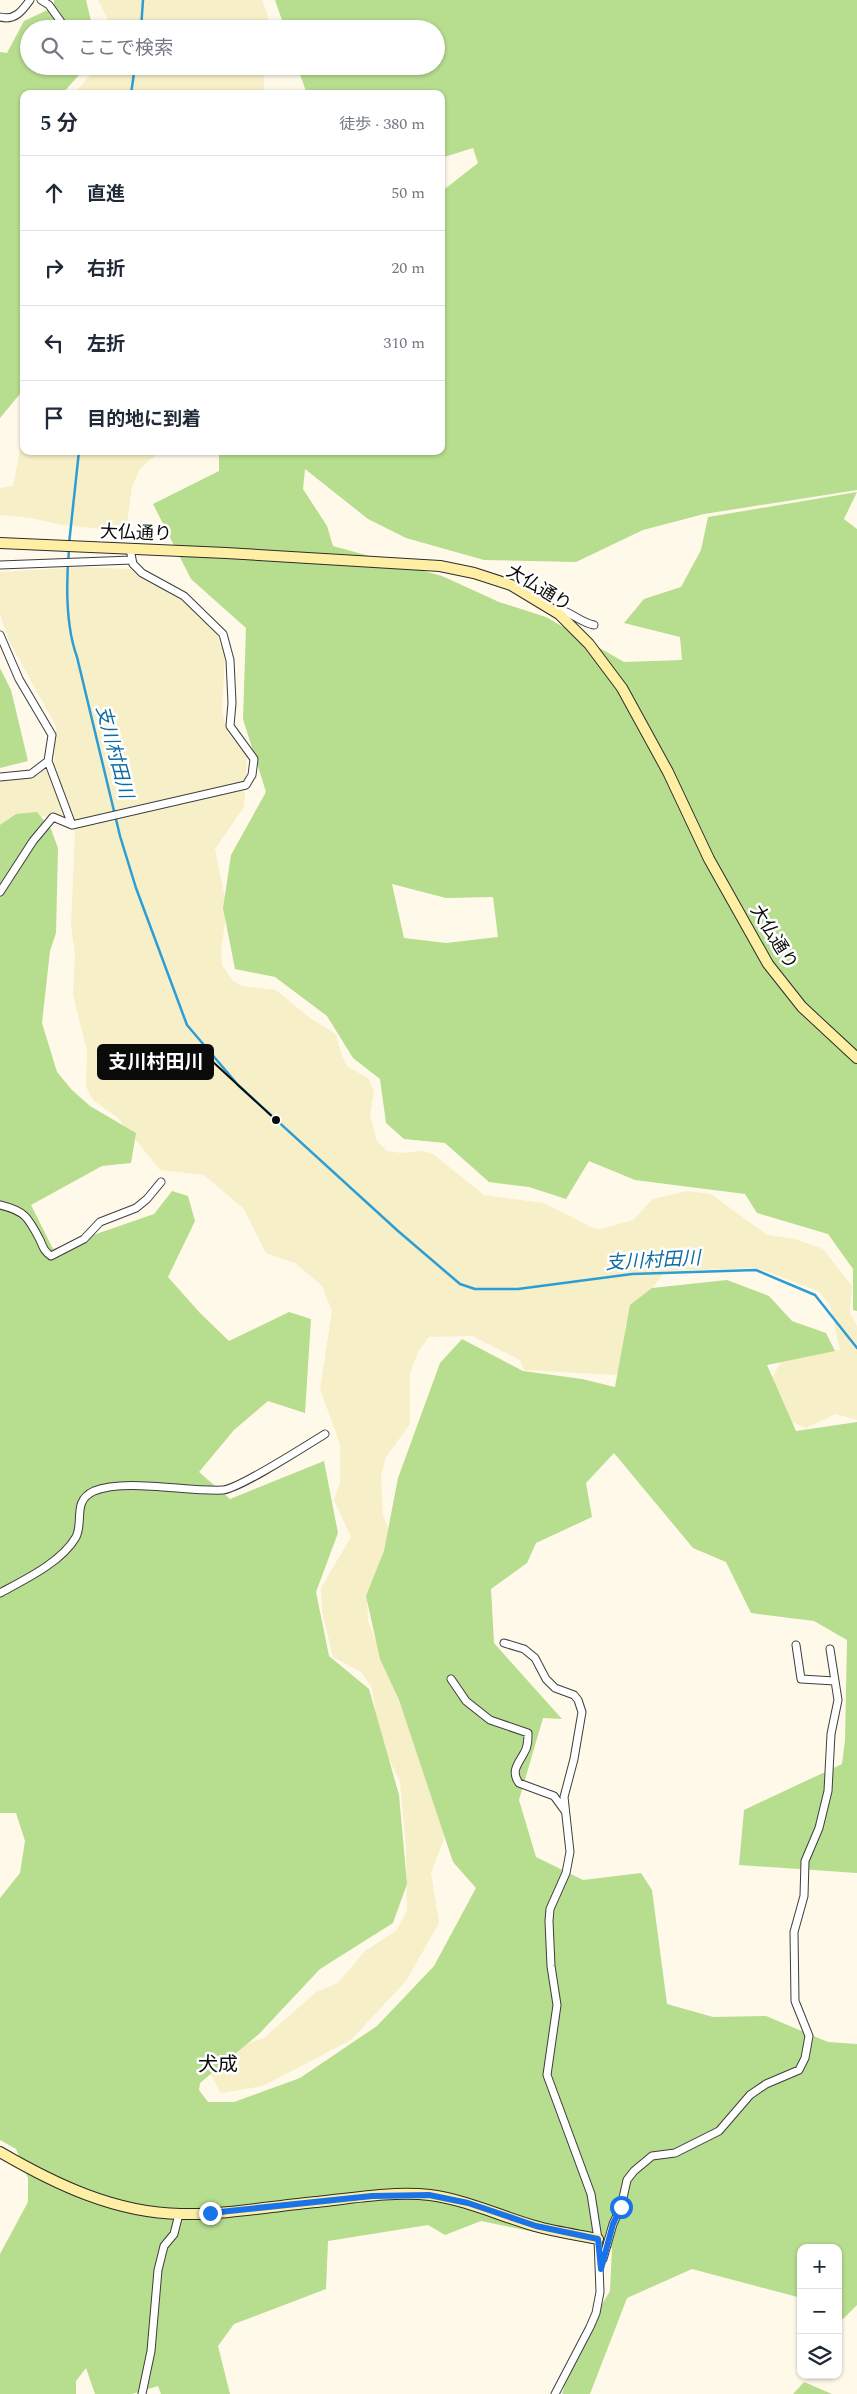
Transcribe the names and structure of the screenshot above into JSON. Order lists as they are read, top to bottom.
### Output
{
  "streets": {
    "street": ["大仏通り"]
  },
  "districts": ["犬成"],
  "water": ["支川村田川"],
  "places": ["支川村田川"],
  "page": {
    "search": "ここで検索",
    "heading": ["5 分", "徒歩 · 380 m"],
    "list": [
      ["直進", "50 m"],
      ["右折", "20 m"],
      ["左折", "310 m"],
      "目的地に到着"
    ],
    "map_buttons": ["+", "−"]
  }
}
